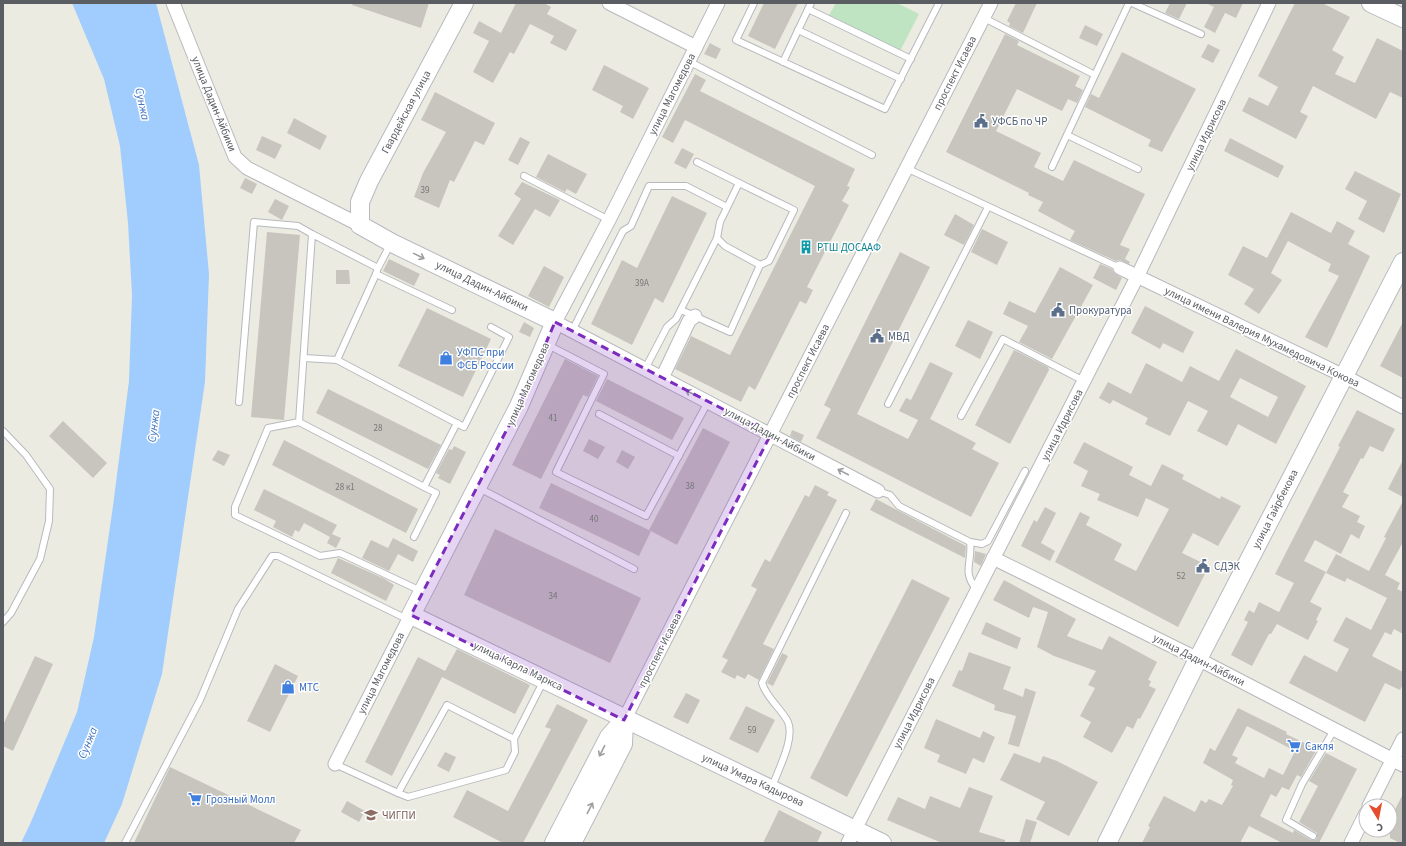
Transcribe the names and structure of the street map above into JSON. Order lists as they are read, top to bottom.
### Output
{
  "streets": {
    "main road": [
      "улица Магомедова",
      "улица Дадин-Айбики",
      "Гвардейская улица",
      "улица Гайрбекова",
      "улица Карла Маркса",
      "улица Умара Кадырова"
    ],
    "street": ["проспект Исаева", "улица Идрисова", "улица имени Валерия Мухамедовича Кокова"]
  },
  "crossings": [
    ["проспект Исаева", "улица Дадин-Айбики"],
    ["проспект Исаева", "улица Карла Маркса"],
    ["проспект Исаева", "улица Умара Кадырова"],
    ["улица Магомедова", "улица Дадин-Айбики"],
    ["улица Магомедова", "улица Карла Маркса"],
    ["улица Дадин-Айбики", "Гвардейская улица"],
    ["улица Дадин-Айбики", "улица Идрисова"],
    ["улица Дадин-Айбики", "улица Гайрбекова"],
    ["улица Идрисова", "улица имени Валерия Мухамедовича Кокова"],
    ["улица Идрисова", "улица Умара Кадырова"],
    ["улица имени Валерия Мухамедовича Кокова", "улица Гайрбекова"],
    ["улица Карла Маркса", "улица Умара Кадырова"]
  ],
  "water": ["Сунжа"],
  "places": {
    "public building": [
      "УФСБ по ЧР",
      "Прокуратура",
      "МВД",
      "СДЭК"
    ],
    "building": ["РТШ ДОСААФ"],
    "shop": ["УФПС при ФСБ России", "МТС"],
    "supermarket": ["Сакля", "Грозный Молл"],
    "school or university": ["ЧИГПИ"]
  },
  "house_numbers": [
    "39",
    "39А",
    "41",
    "28",
    "38",
    "28 к1",
    "40",
    "52",
    "34",
    "59"
  ],
  "north": "bottom"
}
